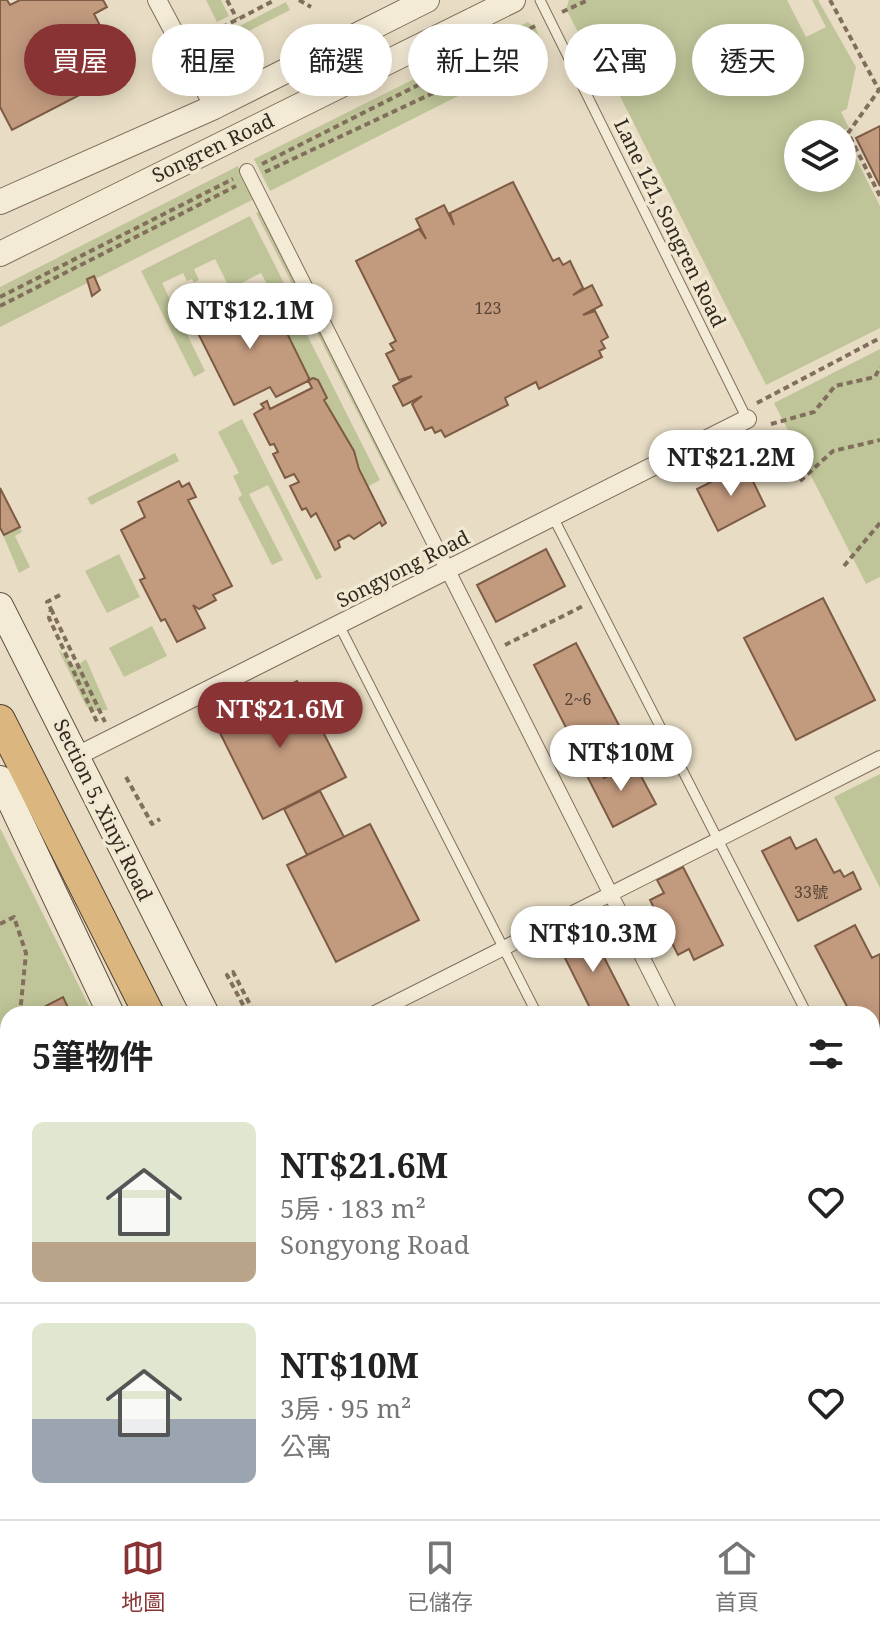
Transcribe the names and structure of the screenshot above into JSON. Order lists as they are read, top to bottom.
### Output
{
  "streets": {
    "main road": ["Section 5, Xinyi Road"],
    "street": ["Songren Road", "Songyong Road"],
    "lane": ["Lane 121, Songren Road"]
  },
  "crossings": [
    ["Lane 121, Songren Road", "Songyong Road"],
    ["Songyong Road", "Section 5, Xinyi Road"]
  ],
  "house_numbers": ["123", "2~6", "33號"],
  "page": {
    "chip": [
      "買屋",
      "租屋",
      "篩選",
      "新上架",
      "公寓",
      "透天"
    ],
    "price": [
      "NT$12.1M",
      "NT$21.2M",
      "NT$21.6M",
      "NT$10M",
      "NT$10.3M"
    ],
    "heading": "5筆物件",
    "list": [
      {
        "name": "NT$21.6M",
        "note": "5房 · 183 m² · Songyong Road"
      },
      {
        "name": "NT$10M",
        "note": "3房 · 95 m² · 公寓"
      }
    ],
    "tabs": ["地圖", "已儲存", "首頁"]
  }
}
